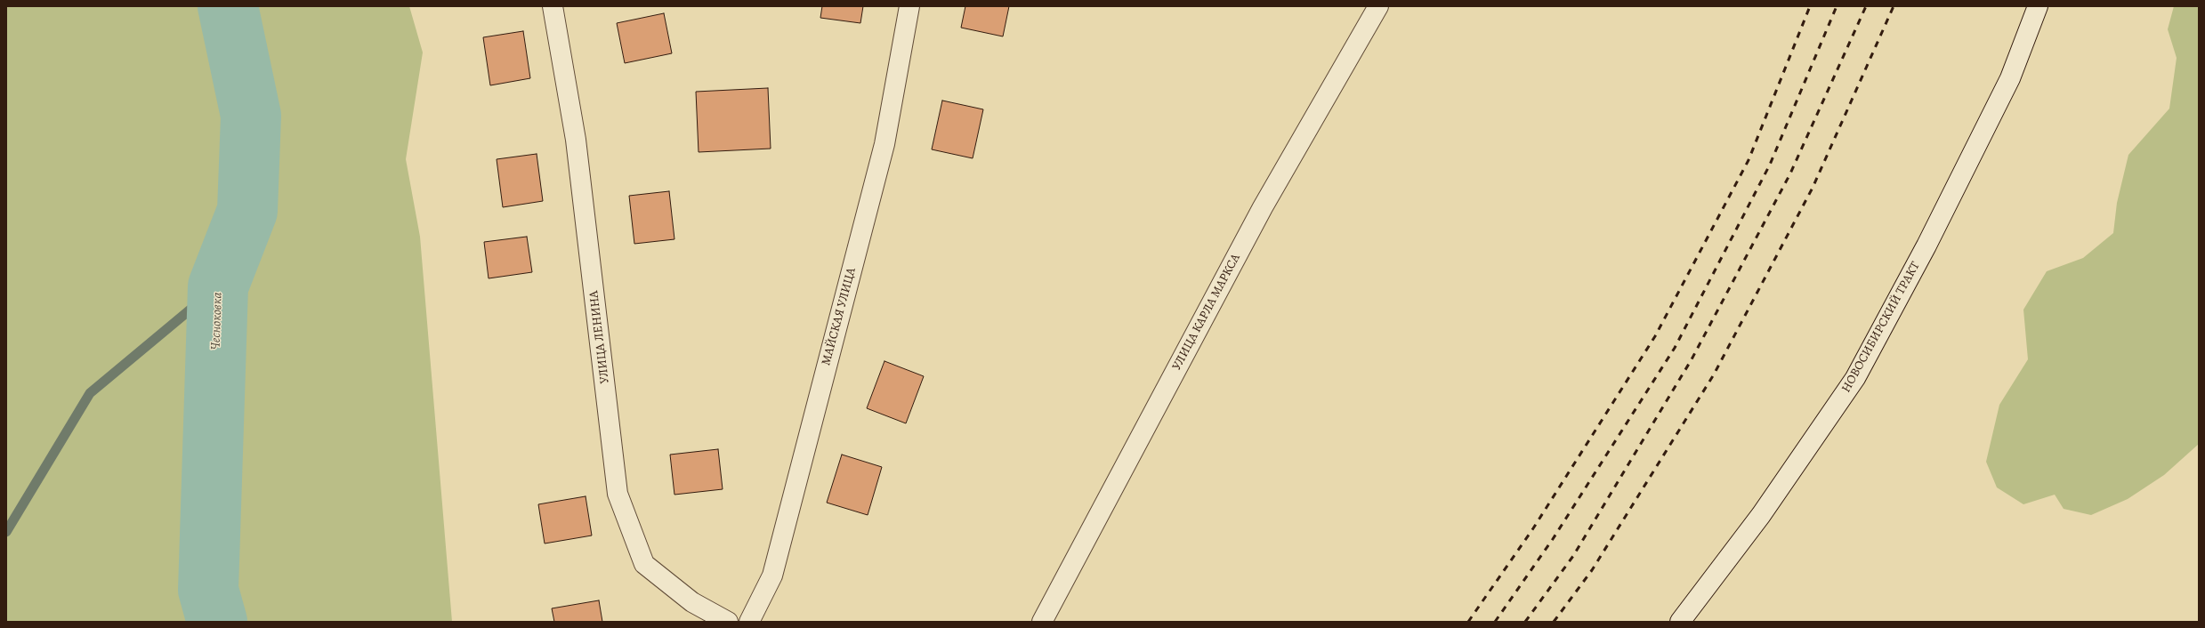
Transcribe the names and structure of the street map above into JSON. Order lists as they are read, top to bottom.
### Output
{
  "streets": {
    "street": [
      "УЛИЦА КАРЛА МАРКСА",
      "МАЙСКАЯ УЛИЦА",
      "НОВОСИБИРСКИЙ ТРАКТ",
      "УЛИЦА ЛЕНИНА"
    ]
  },
  "water": ["Чесноковка"]
}
